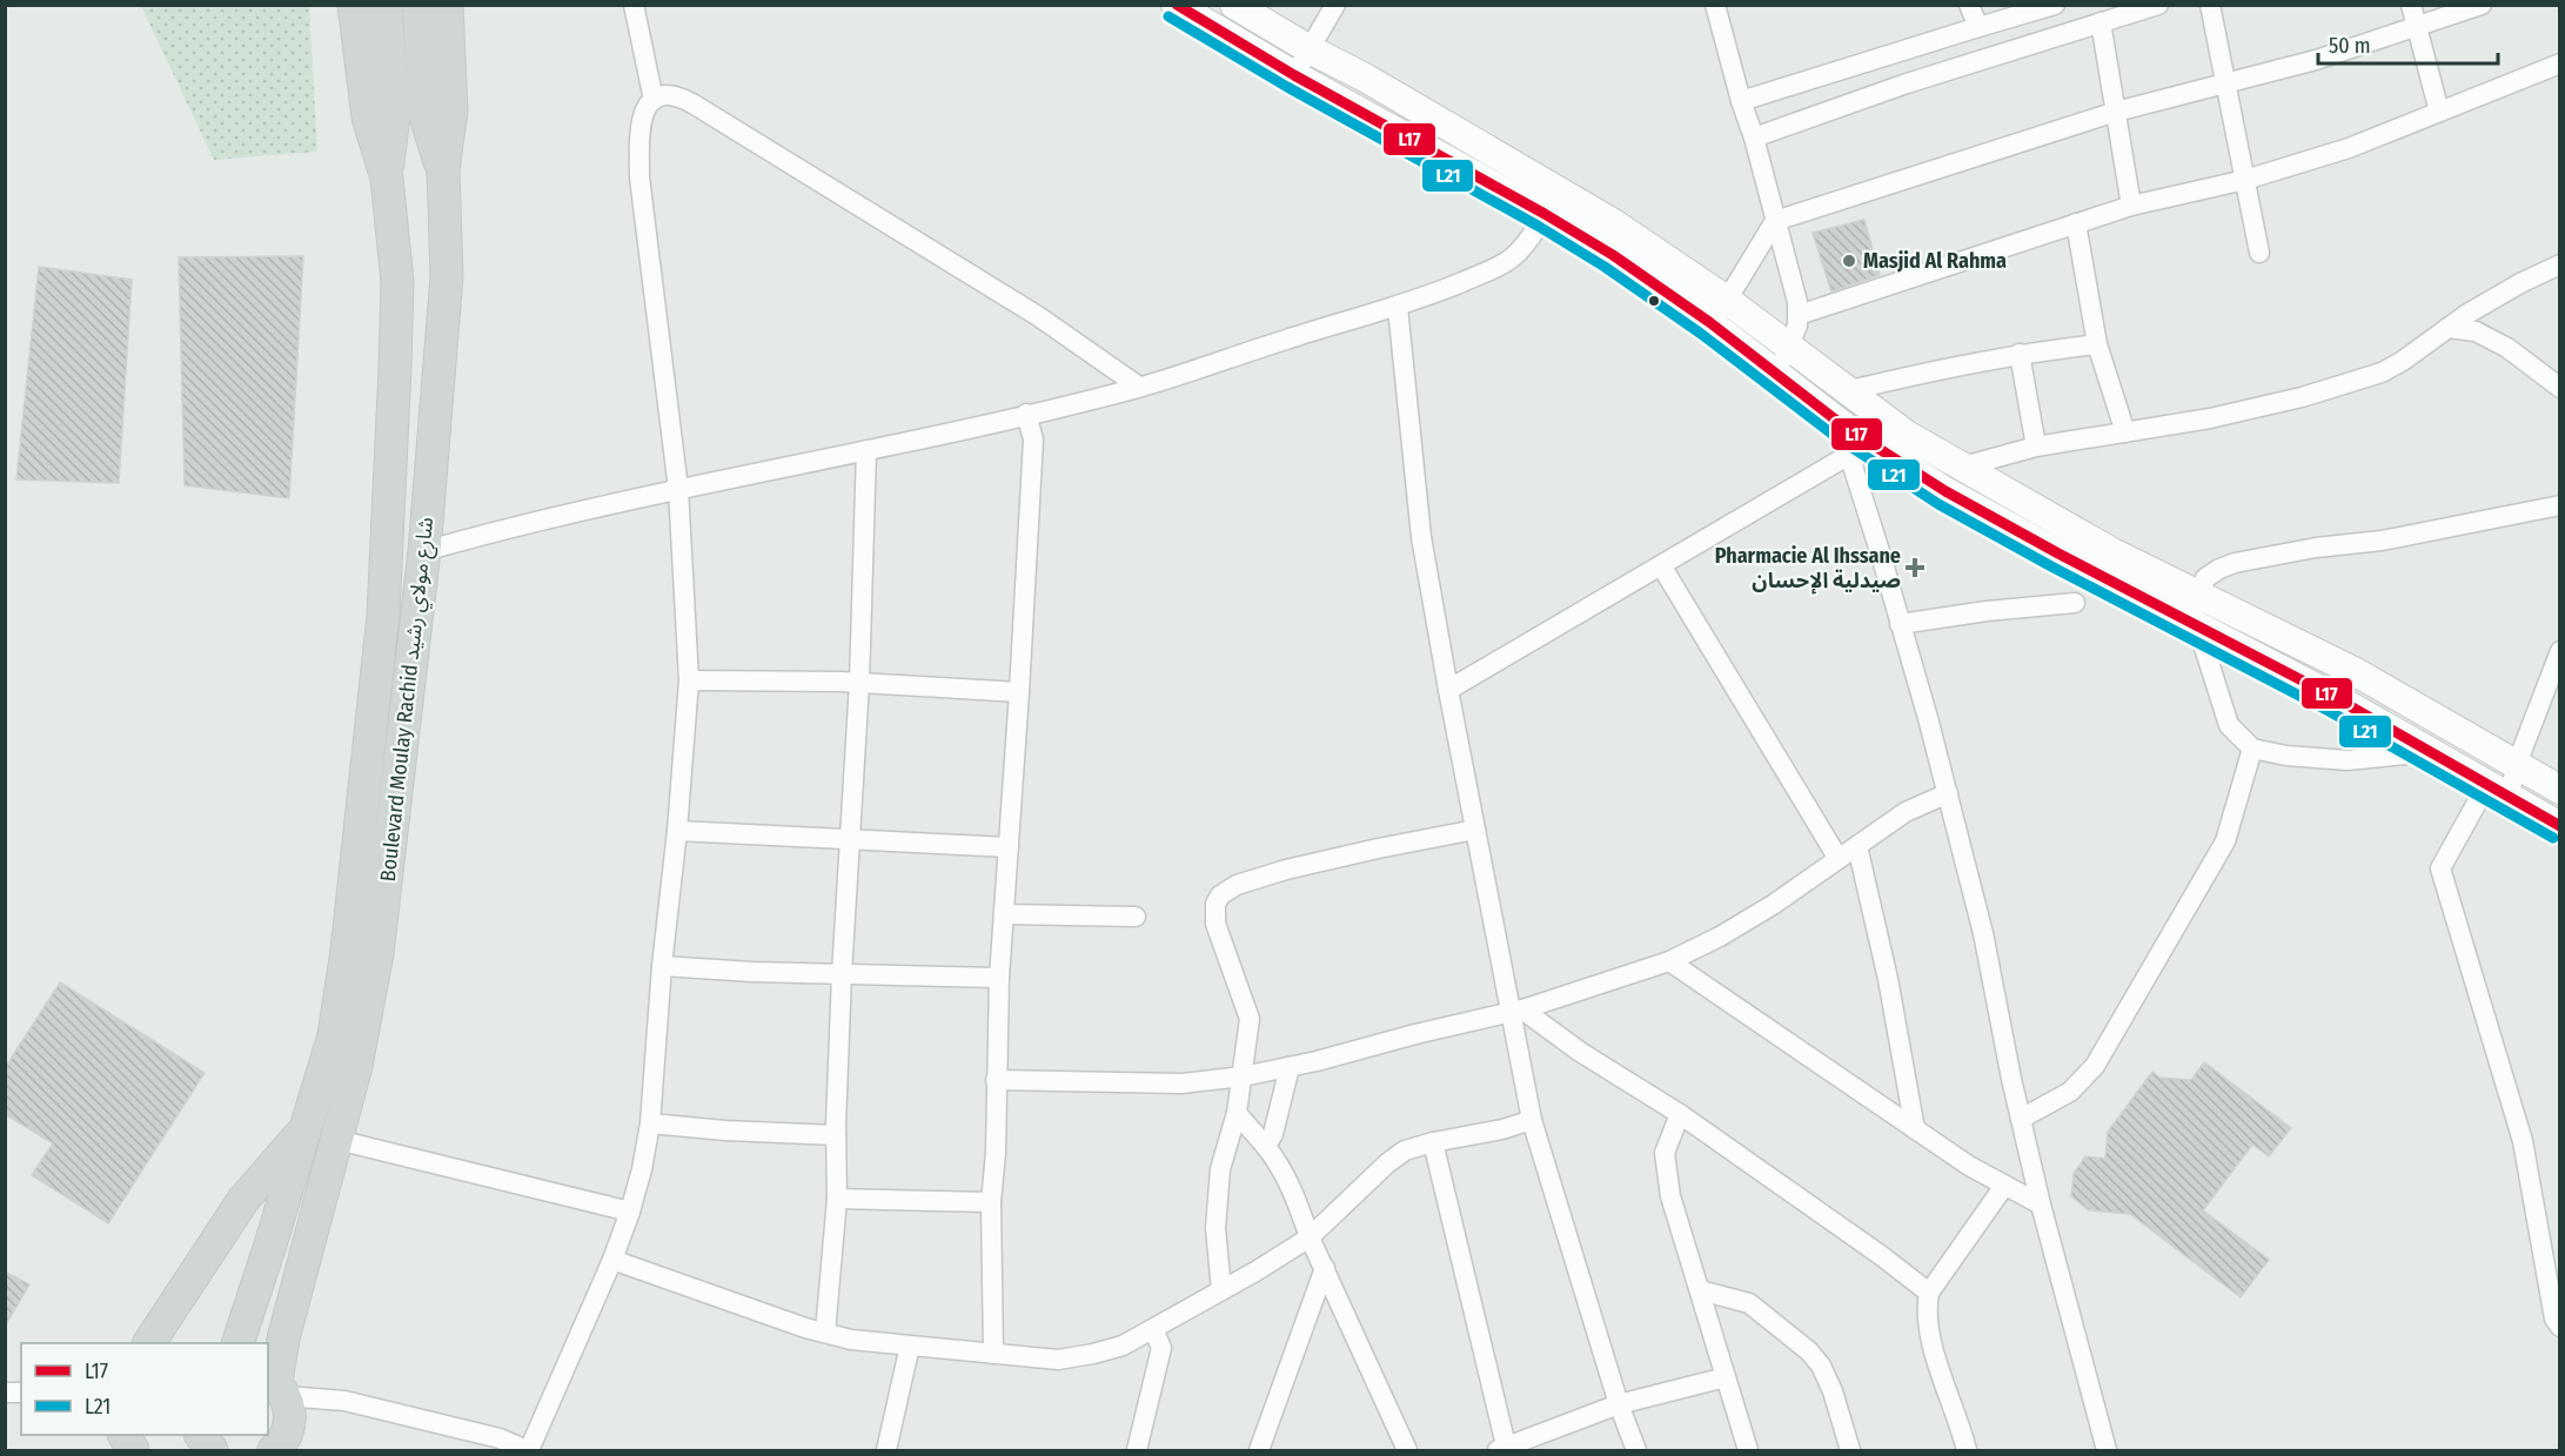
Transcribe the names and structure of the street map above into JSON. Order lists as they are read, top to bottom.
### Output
{
  "streets": {
    "main road": ["Boulevard Moulay Rachid شارع مولاي رشيد"]
  },
  "places": {
    "other": ["Masjid Al Rahma"],
    "health": ["Pharmacie Al Ihssane صيدلية الإحسان"]
  },
  "lines": ["transit line L17", "transit line L21"],
  "legend": ["L17", "L21"],
  "scale_bar": "50 m"
}
